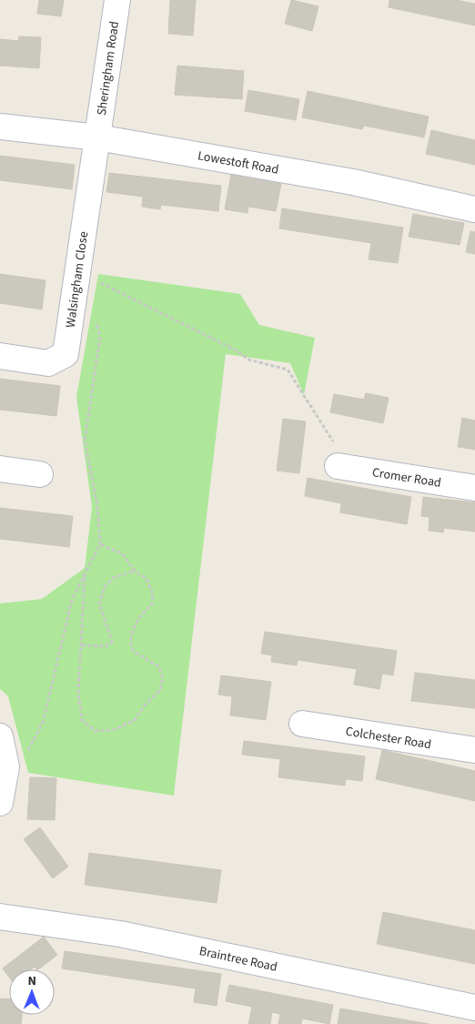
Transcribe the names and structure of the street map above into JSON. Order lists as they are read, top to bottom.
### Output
{
  "streets": {
    "street": [
      "Sheringham Road",
      "Lowestoft Road",
      "Walsingham Close",
      "Cromer Road",
      "Colchester Road",
      "Braintree Road"
    ]
  },
  "crossings": [
    ["Sheringham Road", "Lowestoft Road"],
    ["Sheringham Road", "Walsingham Close"],
    ["Lowestoft Road", "Walsingham Close"]
  ],
  "north": "top"
}
